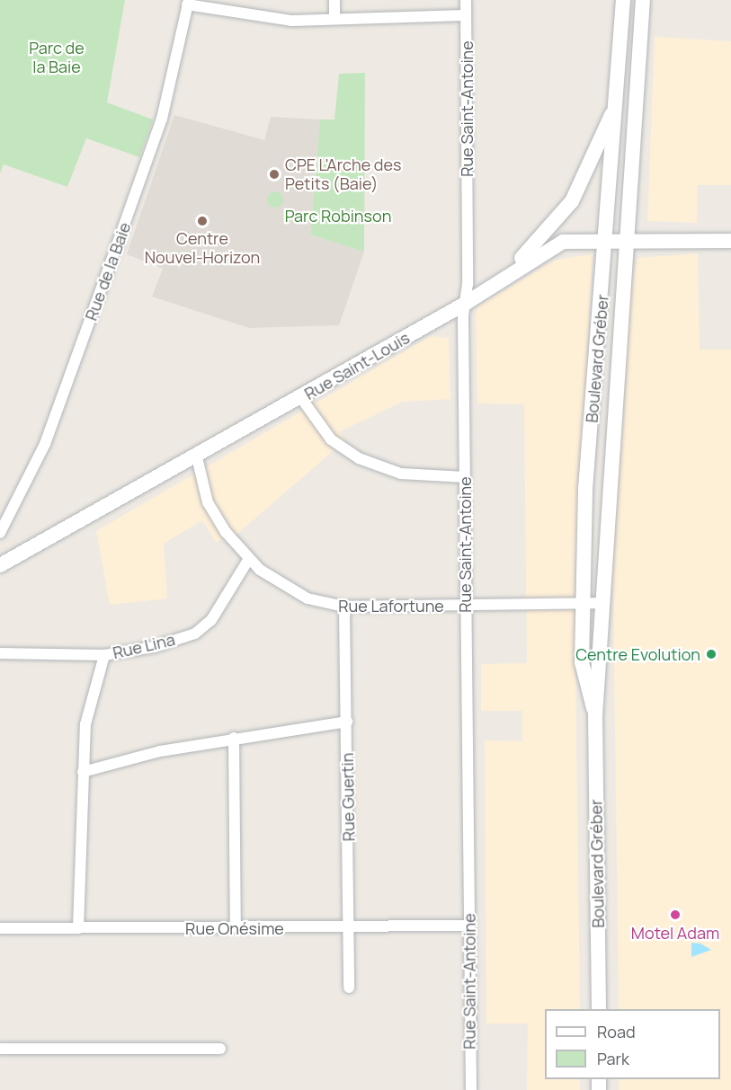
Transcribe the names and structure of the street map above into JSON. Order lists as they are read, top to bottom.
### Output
{
  "streets": {
    "main road": ["Boulevard Gréber", "Rue Saint-Louis"],
    "street": [
      "Rue Saint-Antoine",
      "Rue de la Baie",
      "Rue Lafortune",
      "Rue Lina",
      "Rue Guertin",
      "Rue Onésime"
    ]
  },
  "crossings": [
    ["Rue Saint-Antoine", "Rue Saint-Louis"],
    ["Rue Saint-Antoine", "Rue Lafortune"],
    ["Rue Saint-Antoine", "Rue Onésime"],
    ["Boulevard Gréber", "Rue Saint-Louis"],
    ["Boulevard Gréber", "Rue Lafortune"],
    ["Rue Saint-Louis", "Rue Lafortune"],
    ["Rue Lafortune", "Rue Lina"],
    ["Rue Lafortune", "Rue Guertin"],
    ["Rue Guertin", "Rue Onésime"]
  ],
  "parks": ["Parc de la Baie", "Parc Robinson"],
  "places": [
    "CPE L'Arche des Petits (Baie)",
    "Centre Nouvel-Horizon",
    "Centre Evolution",
    "Motel Adam"
  ],
  "legend": ["Road", "Park"]
}
